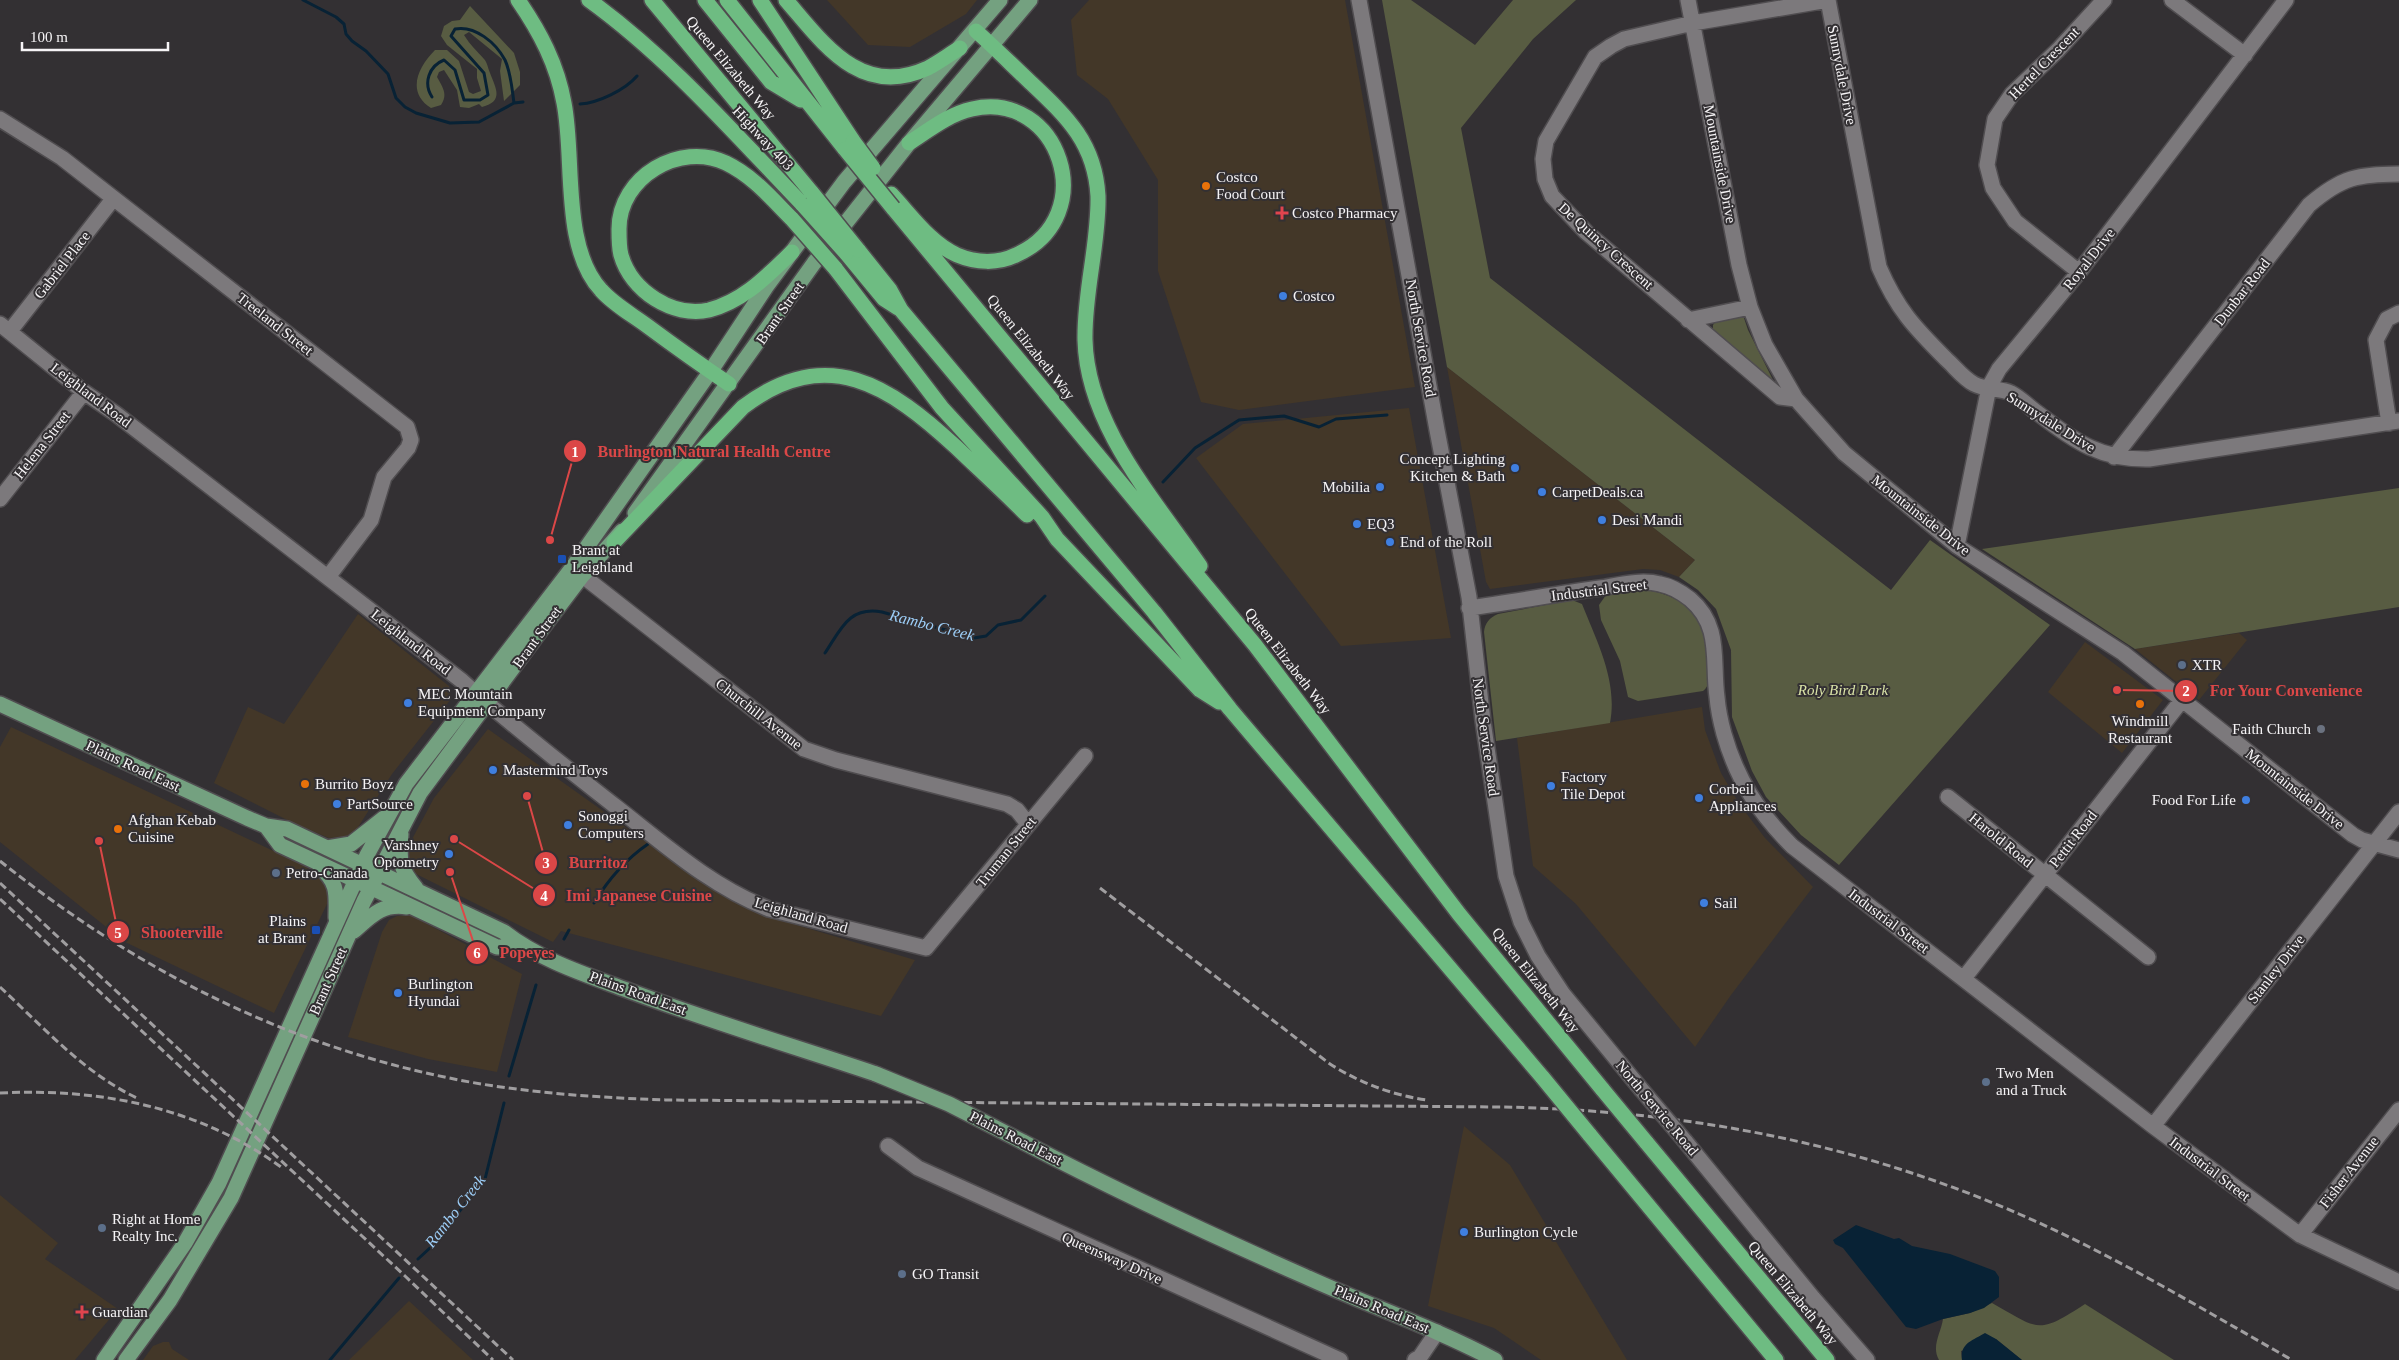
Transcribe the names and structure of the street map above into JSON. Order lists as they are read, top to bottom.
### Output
{
  "streets": {
    "highway": ["Queen Elizabeth Way", "Highway 403"],
    "main road": ["Brant Street", "Plains Road East"],
    "street": [
      "Hertel Crescent",
      "Sunnydale Drive",
      "Mountainside Drive",
      "De Quincy Crescent",
      "Royal Drive",
      "Gabriel Place",
      "Dunbar Road",
      "Treeland Street",
      "North Service Road",
      "Leighland Road",
      "Helena Street",
      "Industrial Street",
      "Churchill Avenue",
      "Pettit Road",
      "Harold Road",
      "Truman Street",
      "Stanley Drive",
      "Fisher Avenue",
      "Queensway Drive"
    ]
  },
  "crossings": [
    ["Hertel Crescent", "Royal Drive"],
    ["Queen Elizabeth Way", "Highway 403"],
    ["Sunnydale Drive", "De Quincy Crescent"],
    ["Sunnydale Drive", "Royal Drive"],
    ["Sunnydale Drive", "Dunbar Road"],
    ["Mountainside Drive", "De Quincy Crescent"],
    ["Mountainside Drive", "Royal Drive"],
    ["Mountainside Drive", "Pettit Road"],
    ["Mountainside Drive", "Stanley Drive"],
    ["Gabriel Place", "Treeland Street"],
    ["Gabriel Place", "Leighland Road"],
    ["Brant Street", "Leighland Road"],
    ["Brant Street", "Churchill Avenue"],
    ["Brant Street", "Plains Road East"],
    ["Treeland Street", "Leighland Road"],
    ["North Service Road", "Industrial Street"],
    ["Leighland Road", "Helena Street"],
    ["Leighland Road", "Truman Street"],
    ["Industrial Street", "Pettit Road"],
    ["Industrial Street", "Stanley Drive"],
    ["Industrial Street", "Fisher Avenue"],
    ["Churchill Avenue", "Truman Street"],
    ["Pettit Road", "Harold Road"]
  ],
  "water": ["Rambo Creek"],
  "parks": ["Roly Bird Park"],
  "places": {
    "other": [
      "Costco Food Court",
      "Costco",
      "Concept Lighting Kitchen & Bath",
      "Mobilia",
      "CarpetDeals.ca",
      "Desi Mandi",
      "EQ3",
      "Burlington Natural Health Centre",
      "End of the Roll",
      "XTR",
      "For Your Convenience",
      "MEC Mountain Equipment Company",
      "Windmill Restaurant",
      "Faith Church",
      "Mastermind Toys",
      "Burrito Boyz",
      "Factory Tile Depot",
      "Burritoz",
      "Corbeil Appliances",
      "Food For Life",
      "PartSource",
      "Sonoggi Computers",
      "Afghan Kebab Cuisine",
      "Imi Japanese Cuisine",
      "Shooterville",
      "Varshney Optometry",
      "Popeyes",
      "Petro-Canada",
      "Sail",
      "Burlington Hyundai",
      "Two Men and a Truck",
      "Right at Home Realty Inc.",
      "Burlington Cycle",
      "GO Transit"
    ],
    "health": ["Costco Pharmacy", "Guardian"],
    "transit": ["Brant at Leighland", "Plains at Brant"]
  },
  "scale_bar": "100 m"
}
